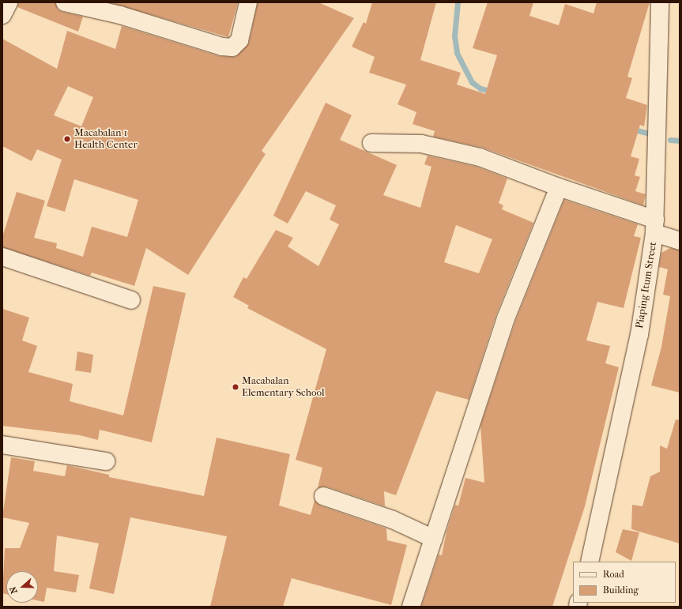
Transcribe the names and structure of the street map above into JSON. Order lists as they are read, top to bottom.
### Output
{
  "streets": {
    "street": ["Piaping Itum Street"]
  },
  "places": ["Macabalan 1 Health Center", "Macabalan Elementary School"],
  "legend": ["Road", "Building"],
  "north": "left"
}
